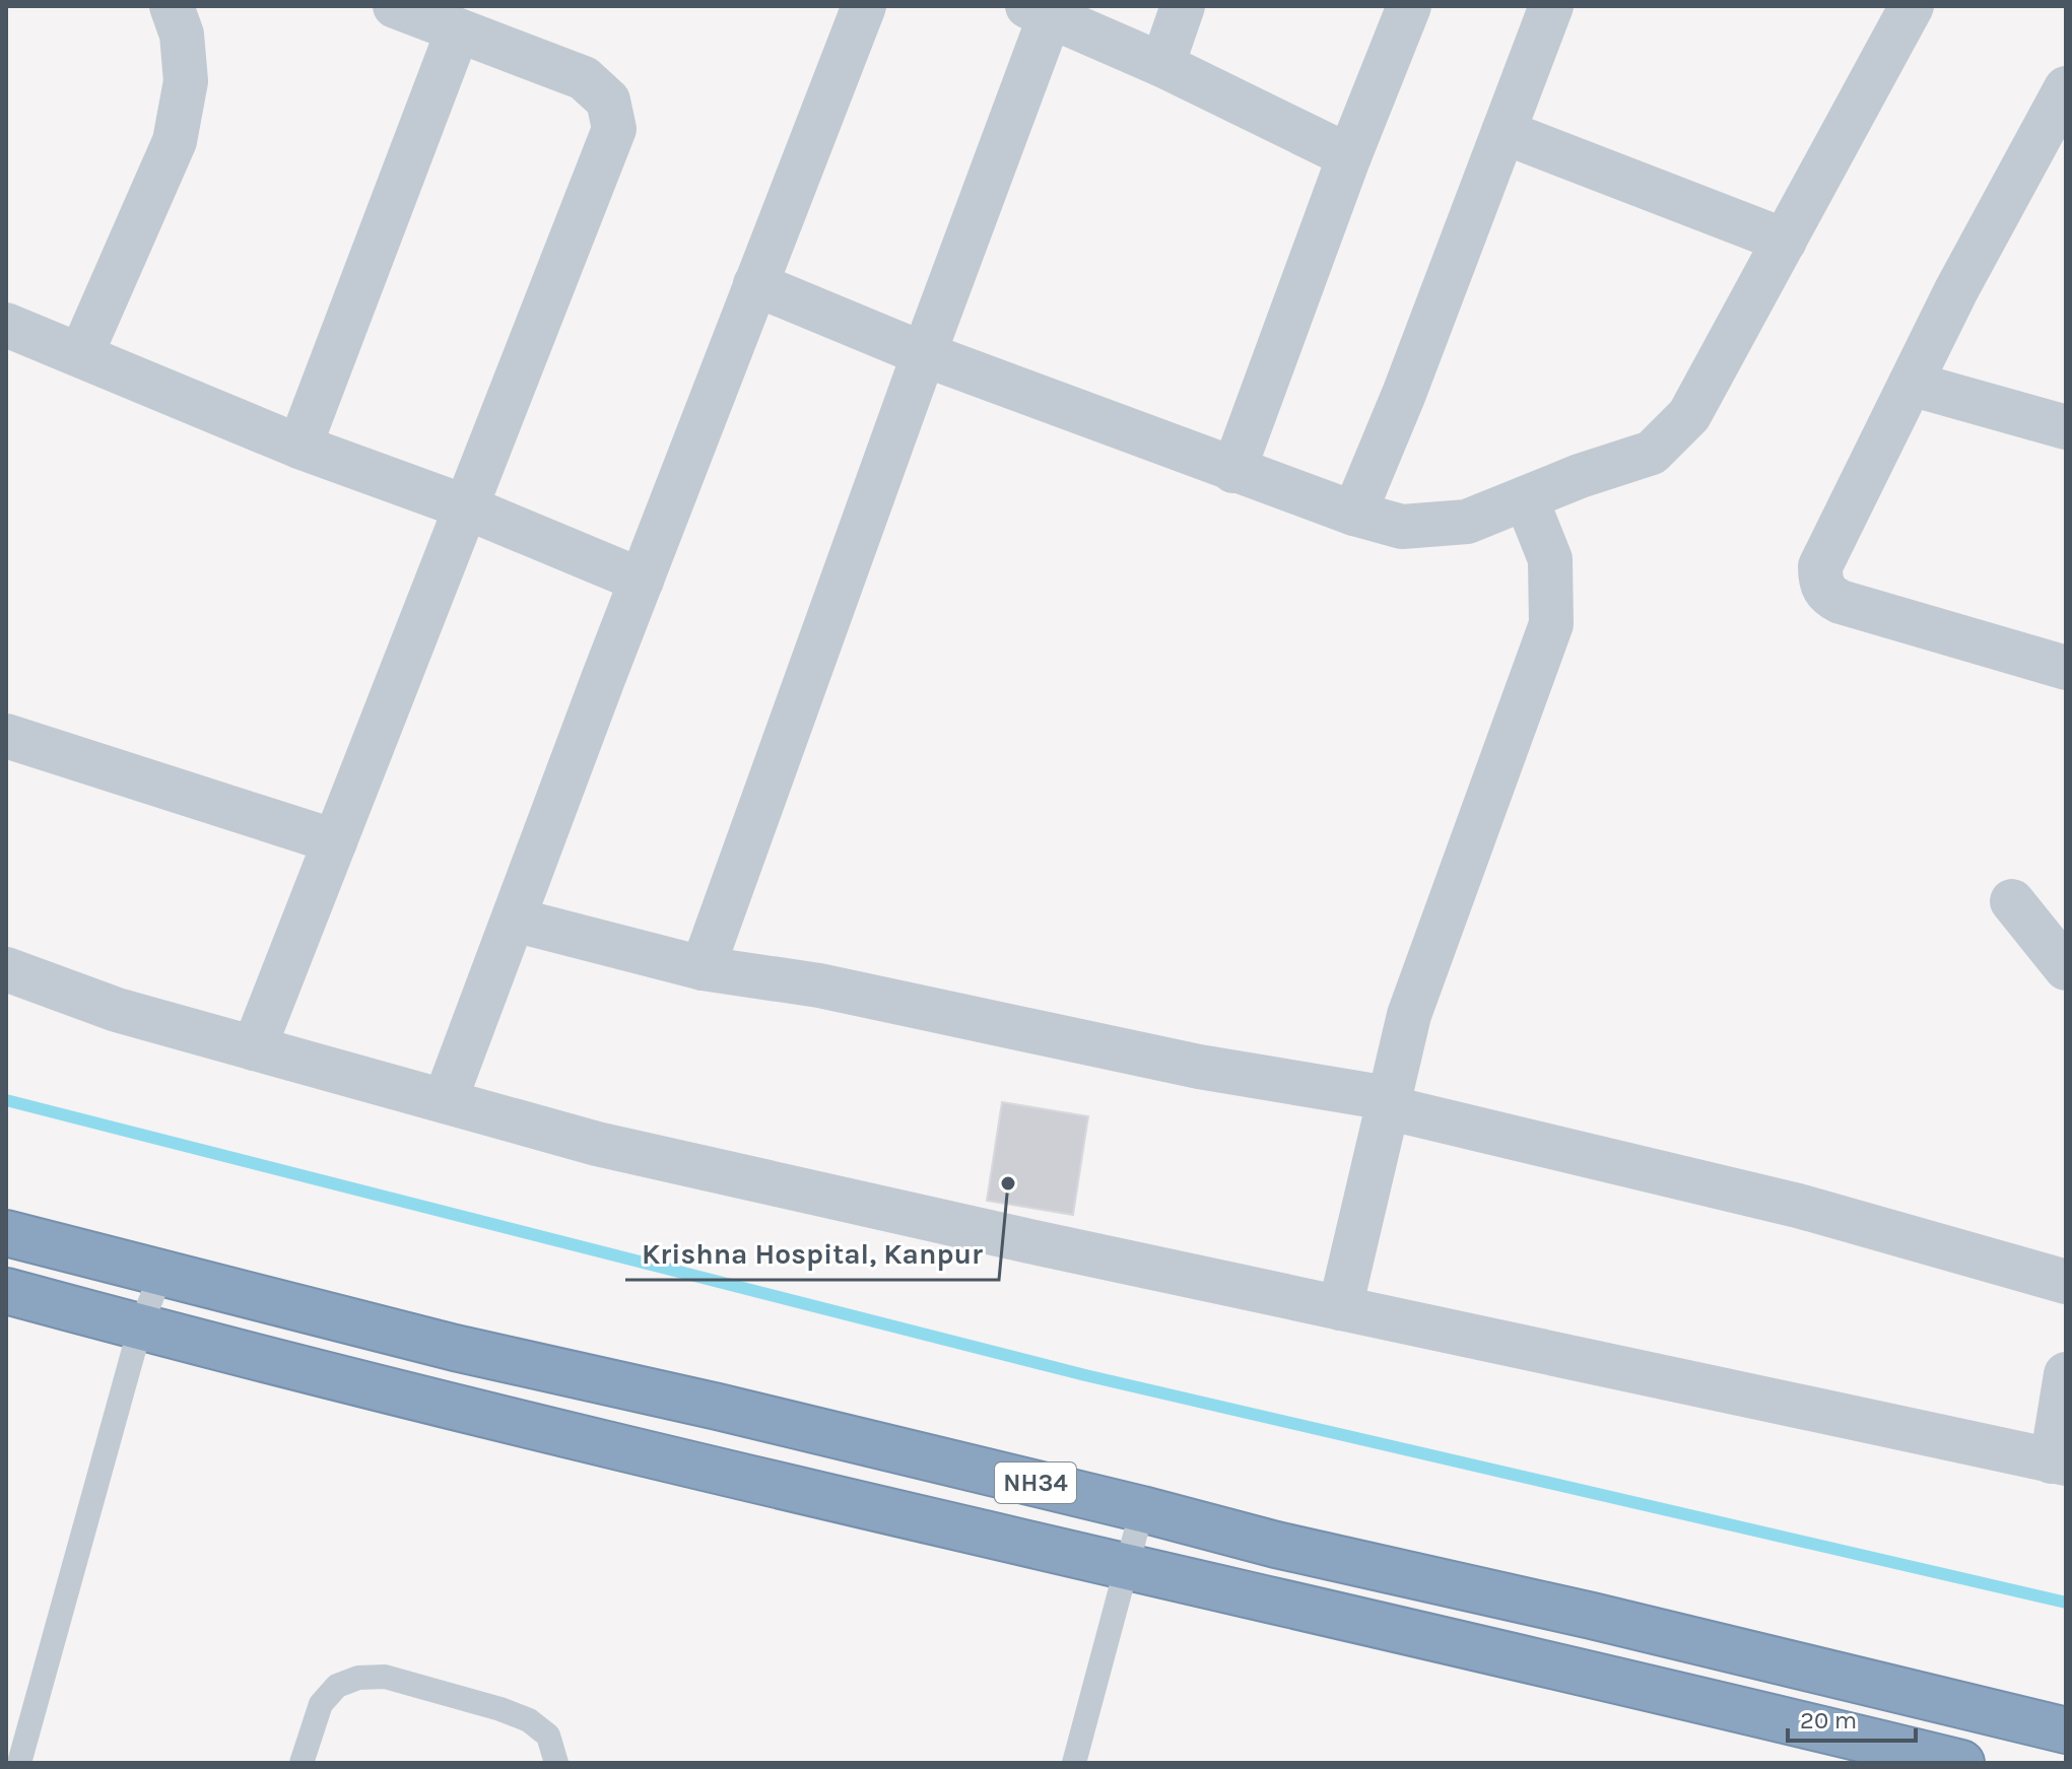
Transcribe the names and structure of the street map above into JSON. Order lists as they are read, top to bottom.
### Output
{
  "streets": {
    "highway": ["NH34"]
  },
  "places": ["Krishna Hospital, Kanpur"],
  "scale_bar": "20 m"
}
